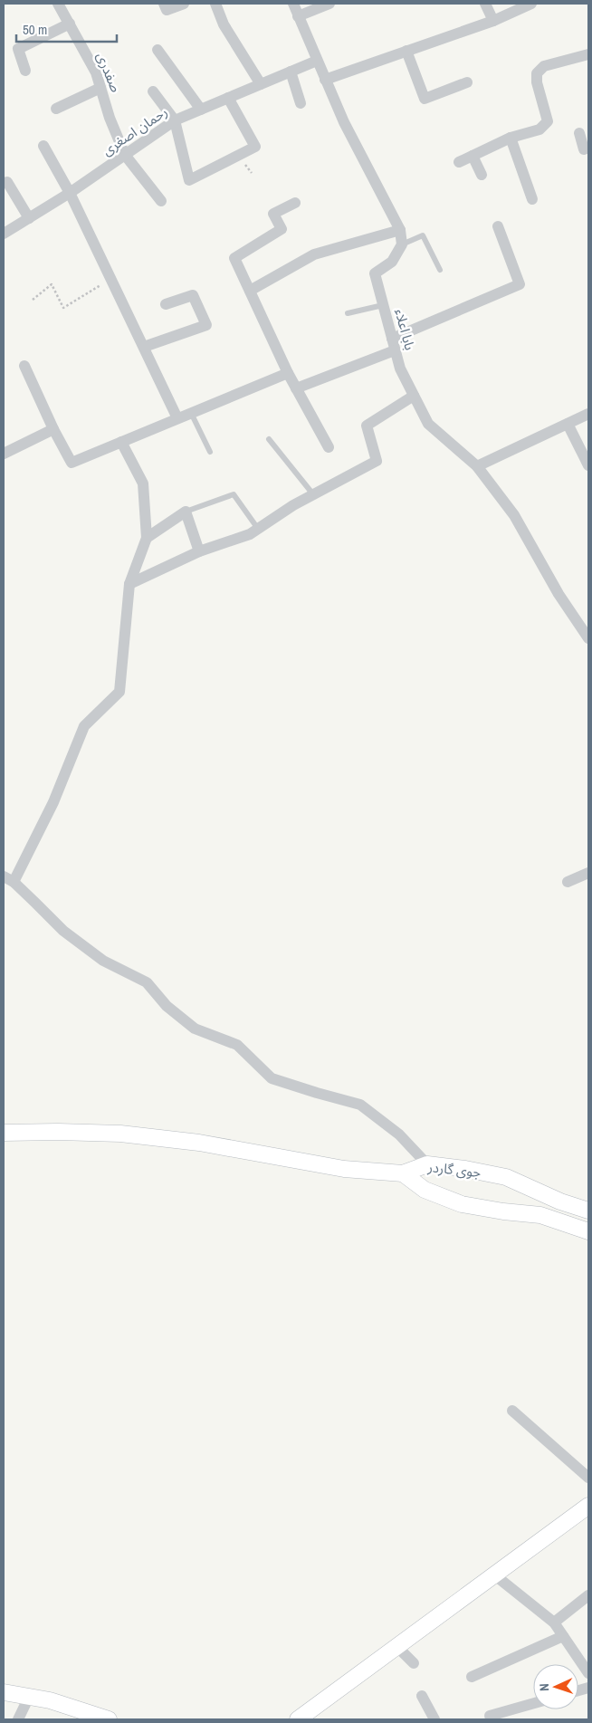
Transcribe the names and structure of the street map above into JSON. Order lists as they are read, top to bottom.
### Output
{
  "streets": {
    "street": [
      "صفدری",
      "رحمان اصغری",
      "بابا اعلاء",
      "جوی گاردر"
    ]
  },
  "crossings": [
    ["صفدری", "رحمان اصغری"]
  ],
  "scale_bar": "50 m",
  "north": "left"
}
